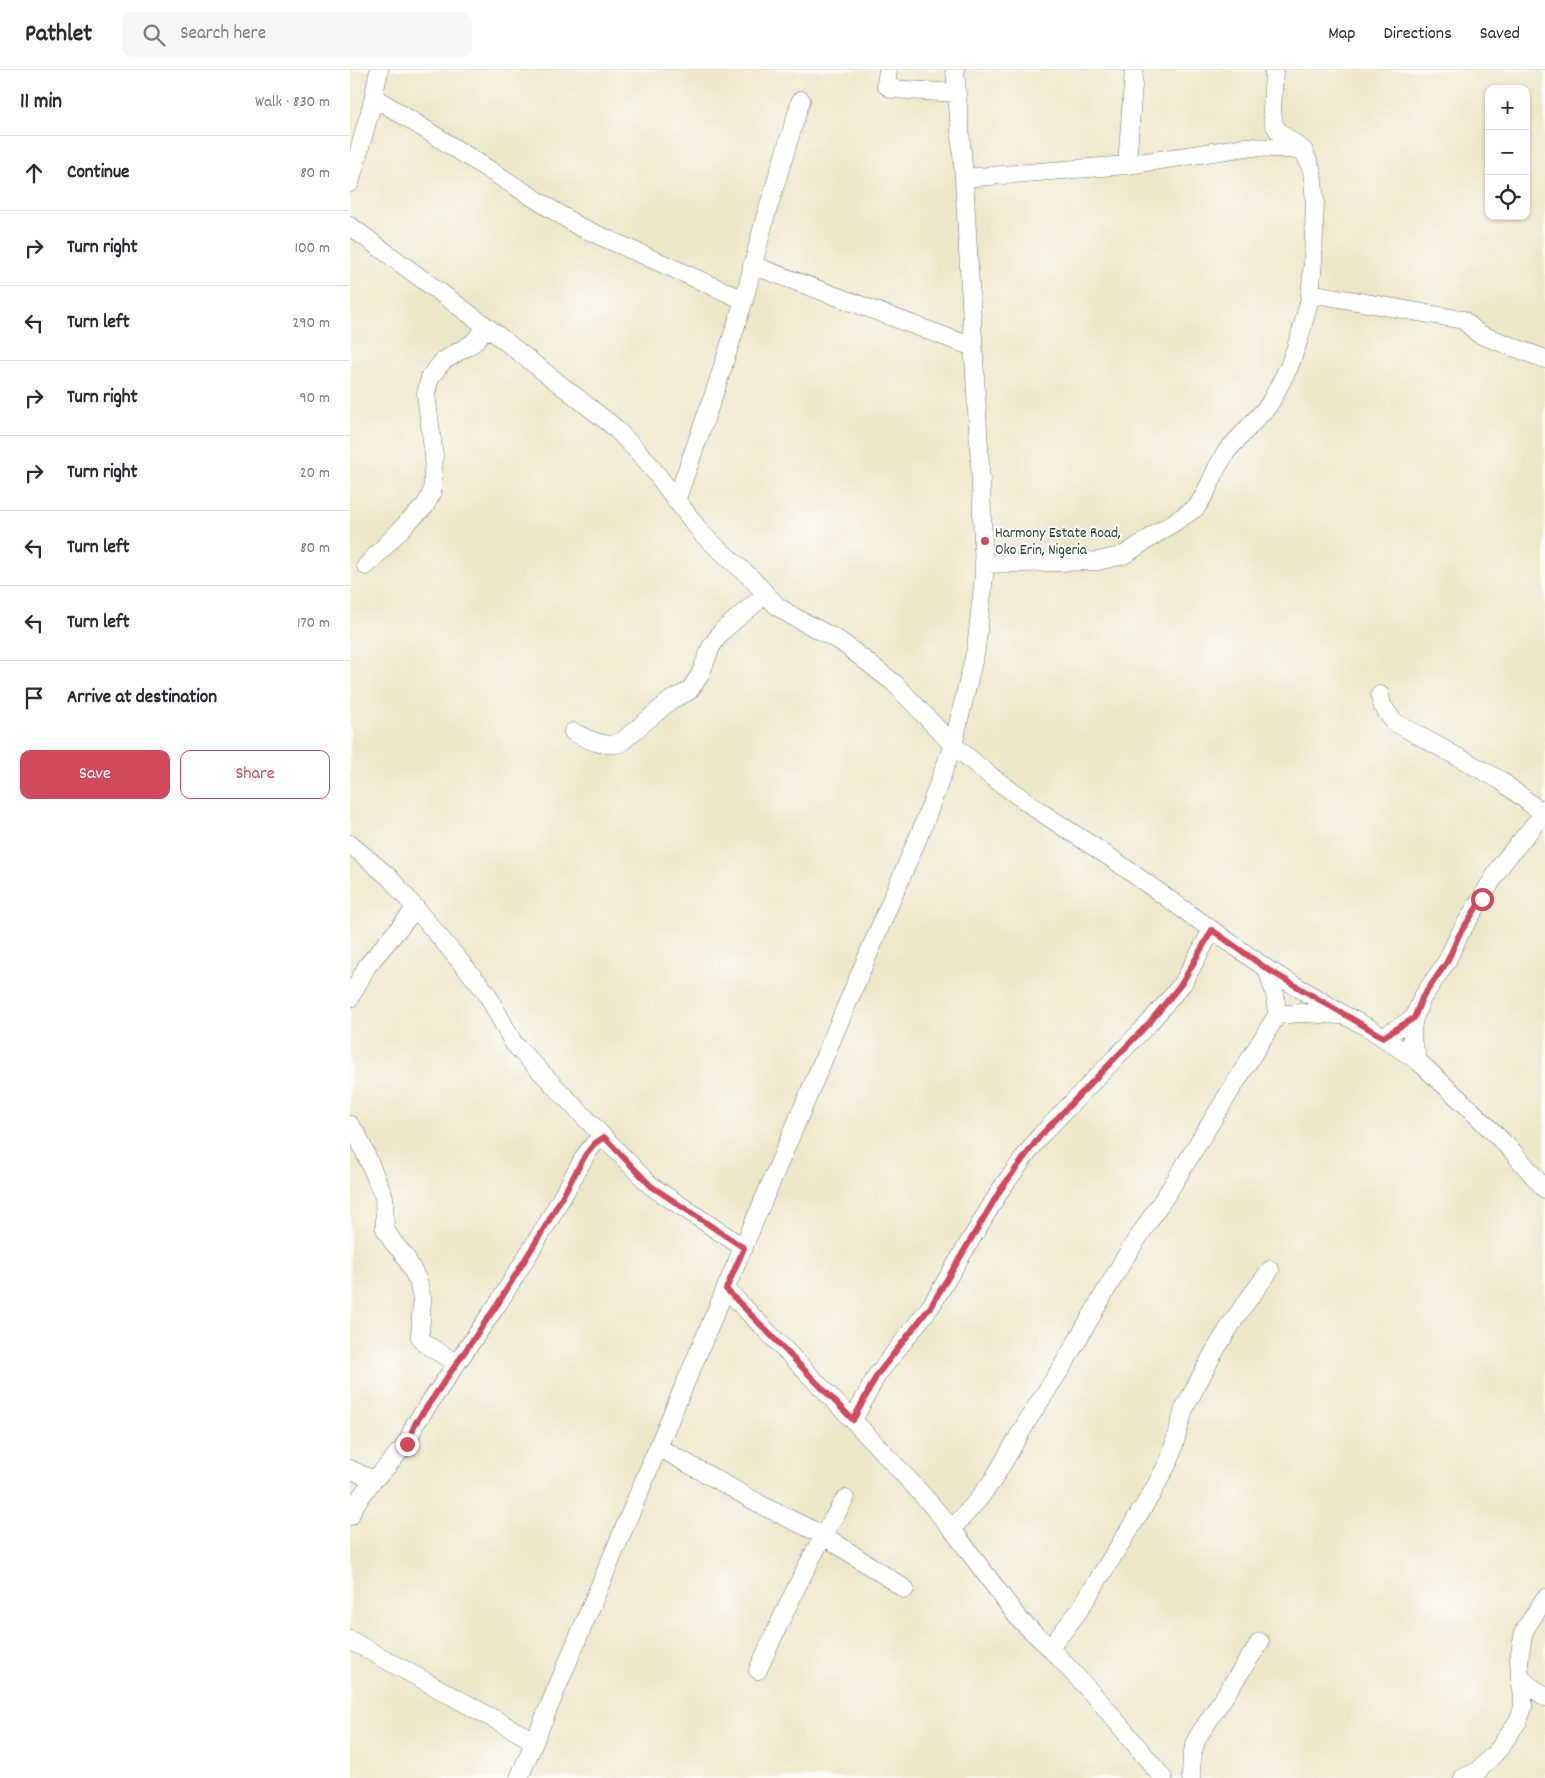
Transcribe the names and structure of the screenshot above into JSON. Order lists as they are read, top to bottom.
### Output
{
  "places": ["Harmony Estate Road, Oko Erin, Nigeria"],
  "page": {
    "header": "Pathlet",
    "search": "Search here",
    "nav": ["Map", "Directions", "Saved"],
    "heading": ["11 min", "Walk · 830 m"],
    "map_buttons": ["+", "−"],
    "list": [
      ["Continue", "80 m"],
      ["Turn right", "100 m"],
      ["Turn left", "290 m"],
      ["Turn right", "90 m"],
      ["Turn right", "20 m"],
      ["Turn left", "80 m"],
      ["Turn left", "170 m"],
      "Arrive at destination"
    ],
    "buttons": ["Save", "Share"]
  }
}
